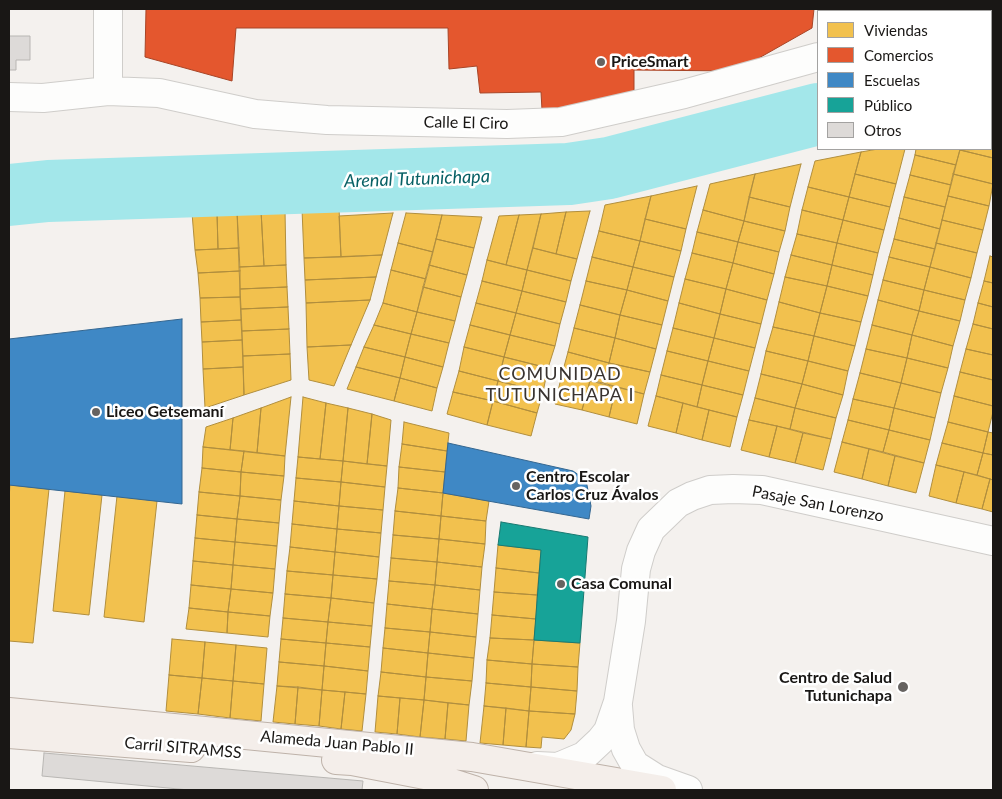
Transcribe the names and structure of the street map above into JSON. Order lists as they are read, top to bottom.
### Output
{
  "streets": {
    "main road": ["Alameda Juan Pablo II", "Carril SITRAMSS"],
    "street": ["Calle El Ciro", "Pasaje San Lorenzo"]
  },
  "crossings": [
    ["Pasaje San Lorenzo", "Alameda Juan Pablo II"]
  ],
  "districts": ["COMUNIDAD TUTUNICHAPA I"],
  "water": ["Arenal Tutunichapa"],
  "places": [
    "PriceSmart",
    "Liceo Getsemaní",
    "Centro Escolar Carlos Cruz Ávalos",
    "Casa Comunal",
    "Centro de Salud Tutunichapa"
  ],
  "legend": [
    "Viviendas",
    "Comercios",
    "Escuelas",
    "Público",
    "Otros"
  ]
}
